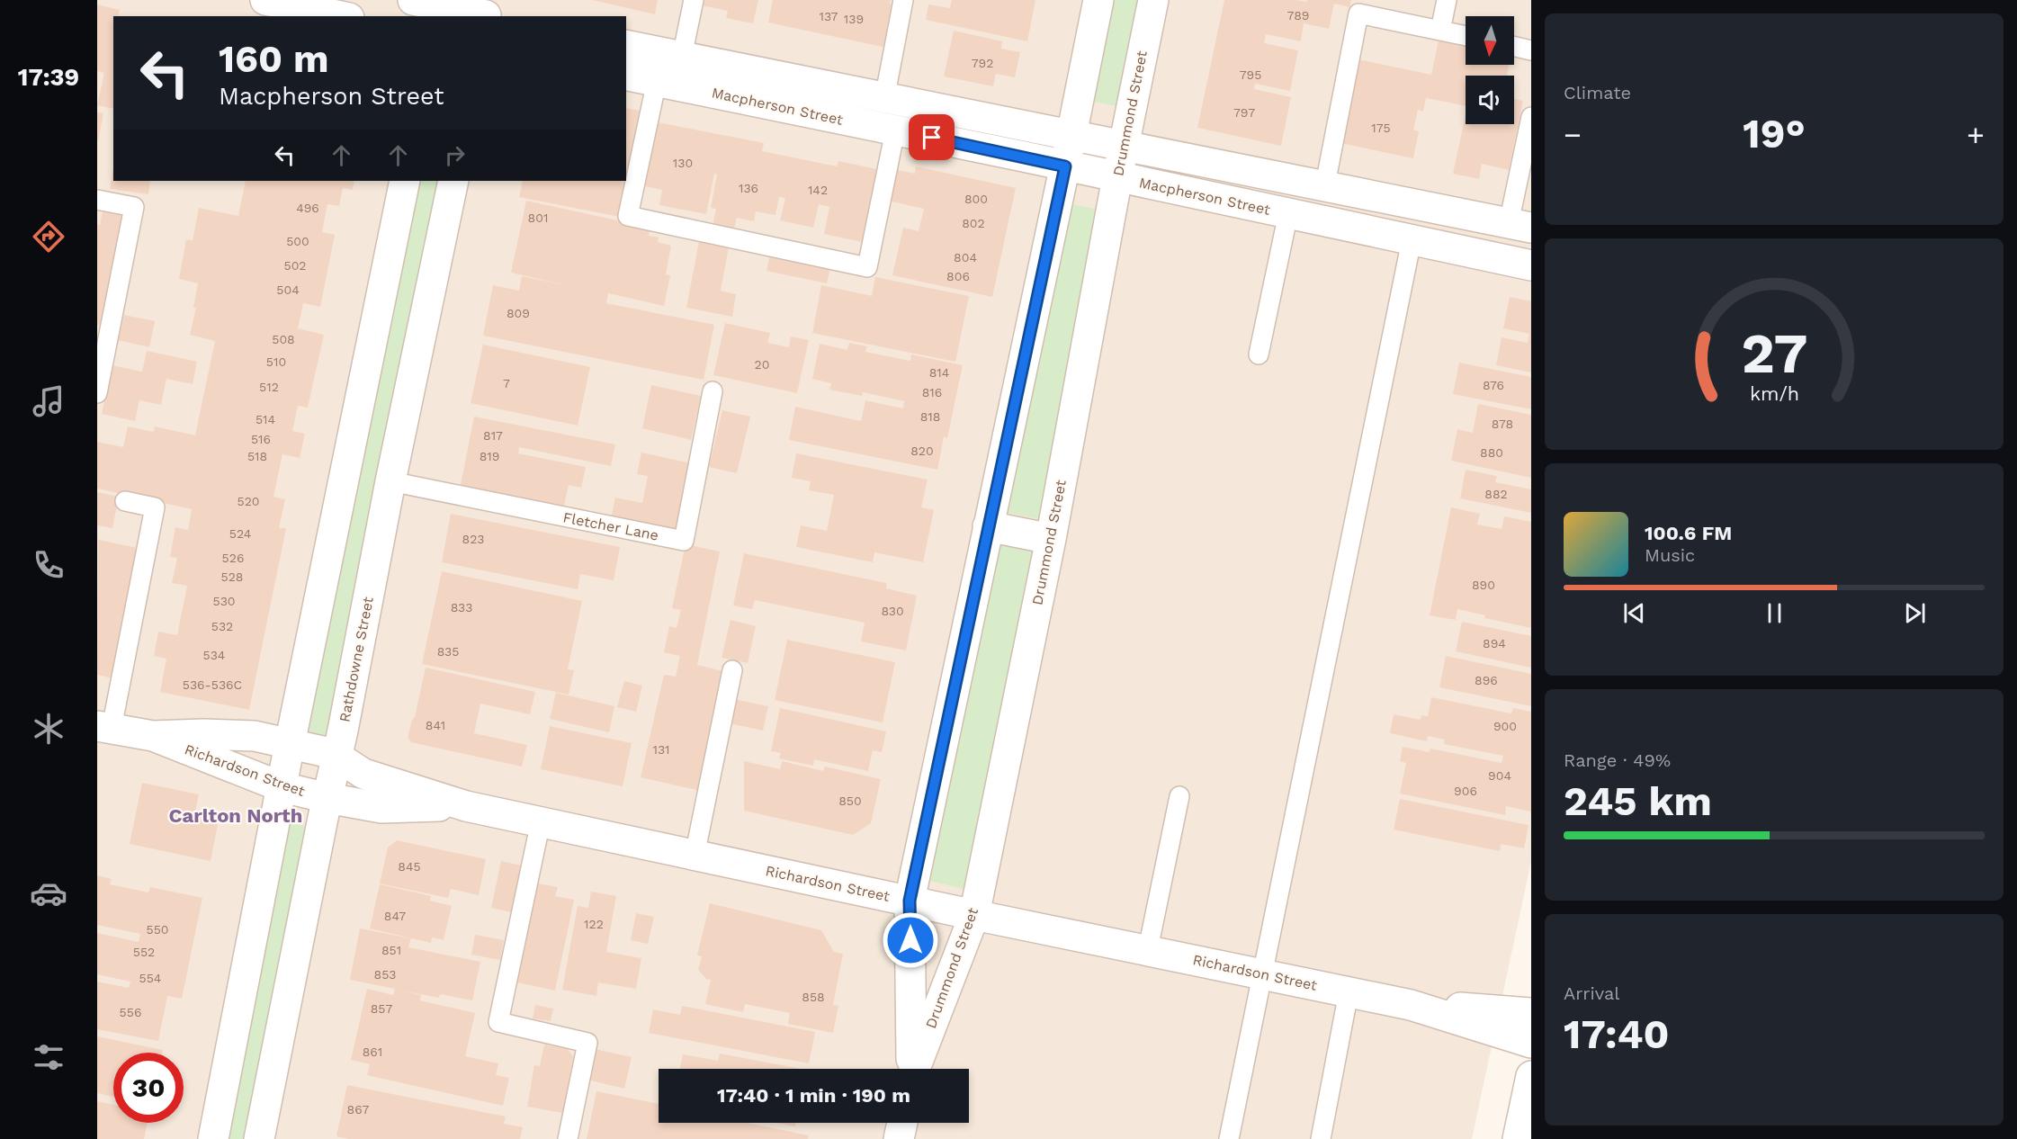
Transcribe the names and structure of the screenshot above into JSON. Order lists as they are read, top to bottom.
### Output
{
  "streets": {
    "street": [
      "Macpherson Street",
      "Drummond Street",
      "Rathdowne Street",
      "Richardson Street"
    ],
    "lane": ["Fletcher Lane"]
  },
  "crossings": [
    ["Macpherson Street", "Drummond Street"],
    ["Drummond Street", "Richardson Street"],
    ["Fletcher Lane", "Rathdowne Street"],
    ["Rathdowne Street", "Richardson Street"]
  ],
  "districts": ["Carlton North"],
  "house_numbers": [
    "789",
    "137",
    "139",
    "792",
    "795",
    "797",
    "175",
    "130",
    "136",
    "142",
    "800",
    "496",
    "801",
    "802",
    "500",
    "804",
    "502",
    "806",
    "504",
    "809",
    "508",
    "510",
    "20",
    "814",
    "7",
    "876",
    "512",
    "816",
    "818",
    "514",
    "878",
    "817",
    "516",
    "820",
    "880",
    "518",
    "819",
    "882",
    "520",
    "524",
    "823",
    "526",
    "528",
    "890",
    "530",
    "833",
    "830",
    "532",
    "894",
    "835",
    "534",
    "896",
    "536-536C",
    "841",
    "900",
    "131",
    "904",
    "906",
    "850",
    "845",
    "847",
    "122",
    "550",
    "851",
    "552",
    "853",
    "554",
    "858",
    "857",
    "556",
    "861",
    "867"
  ],
  "north": "bottom",
  "page": {
    "tabs": "17:39",
    "tile": [
      "Climate",
      ["Range · 49%", "245 km"],
      ["Arrival", "17:40"]
    ],
    "turn": ["160 m", "Macpherson Street"],
    "heat": ["−", "19°", "+"],
    "song": ["100.6 FM", "Music"],
    "limit": "30",
    "trip": "17:40 · 1 min · 190 m",
    "gauge": ["27", "km/h"]
  }
}
